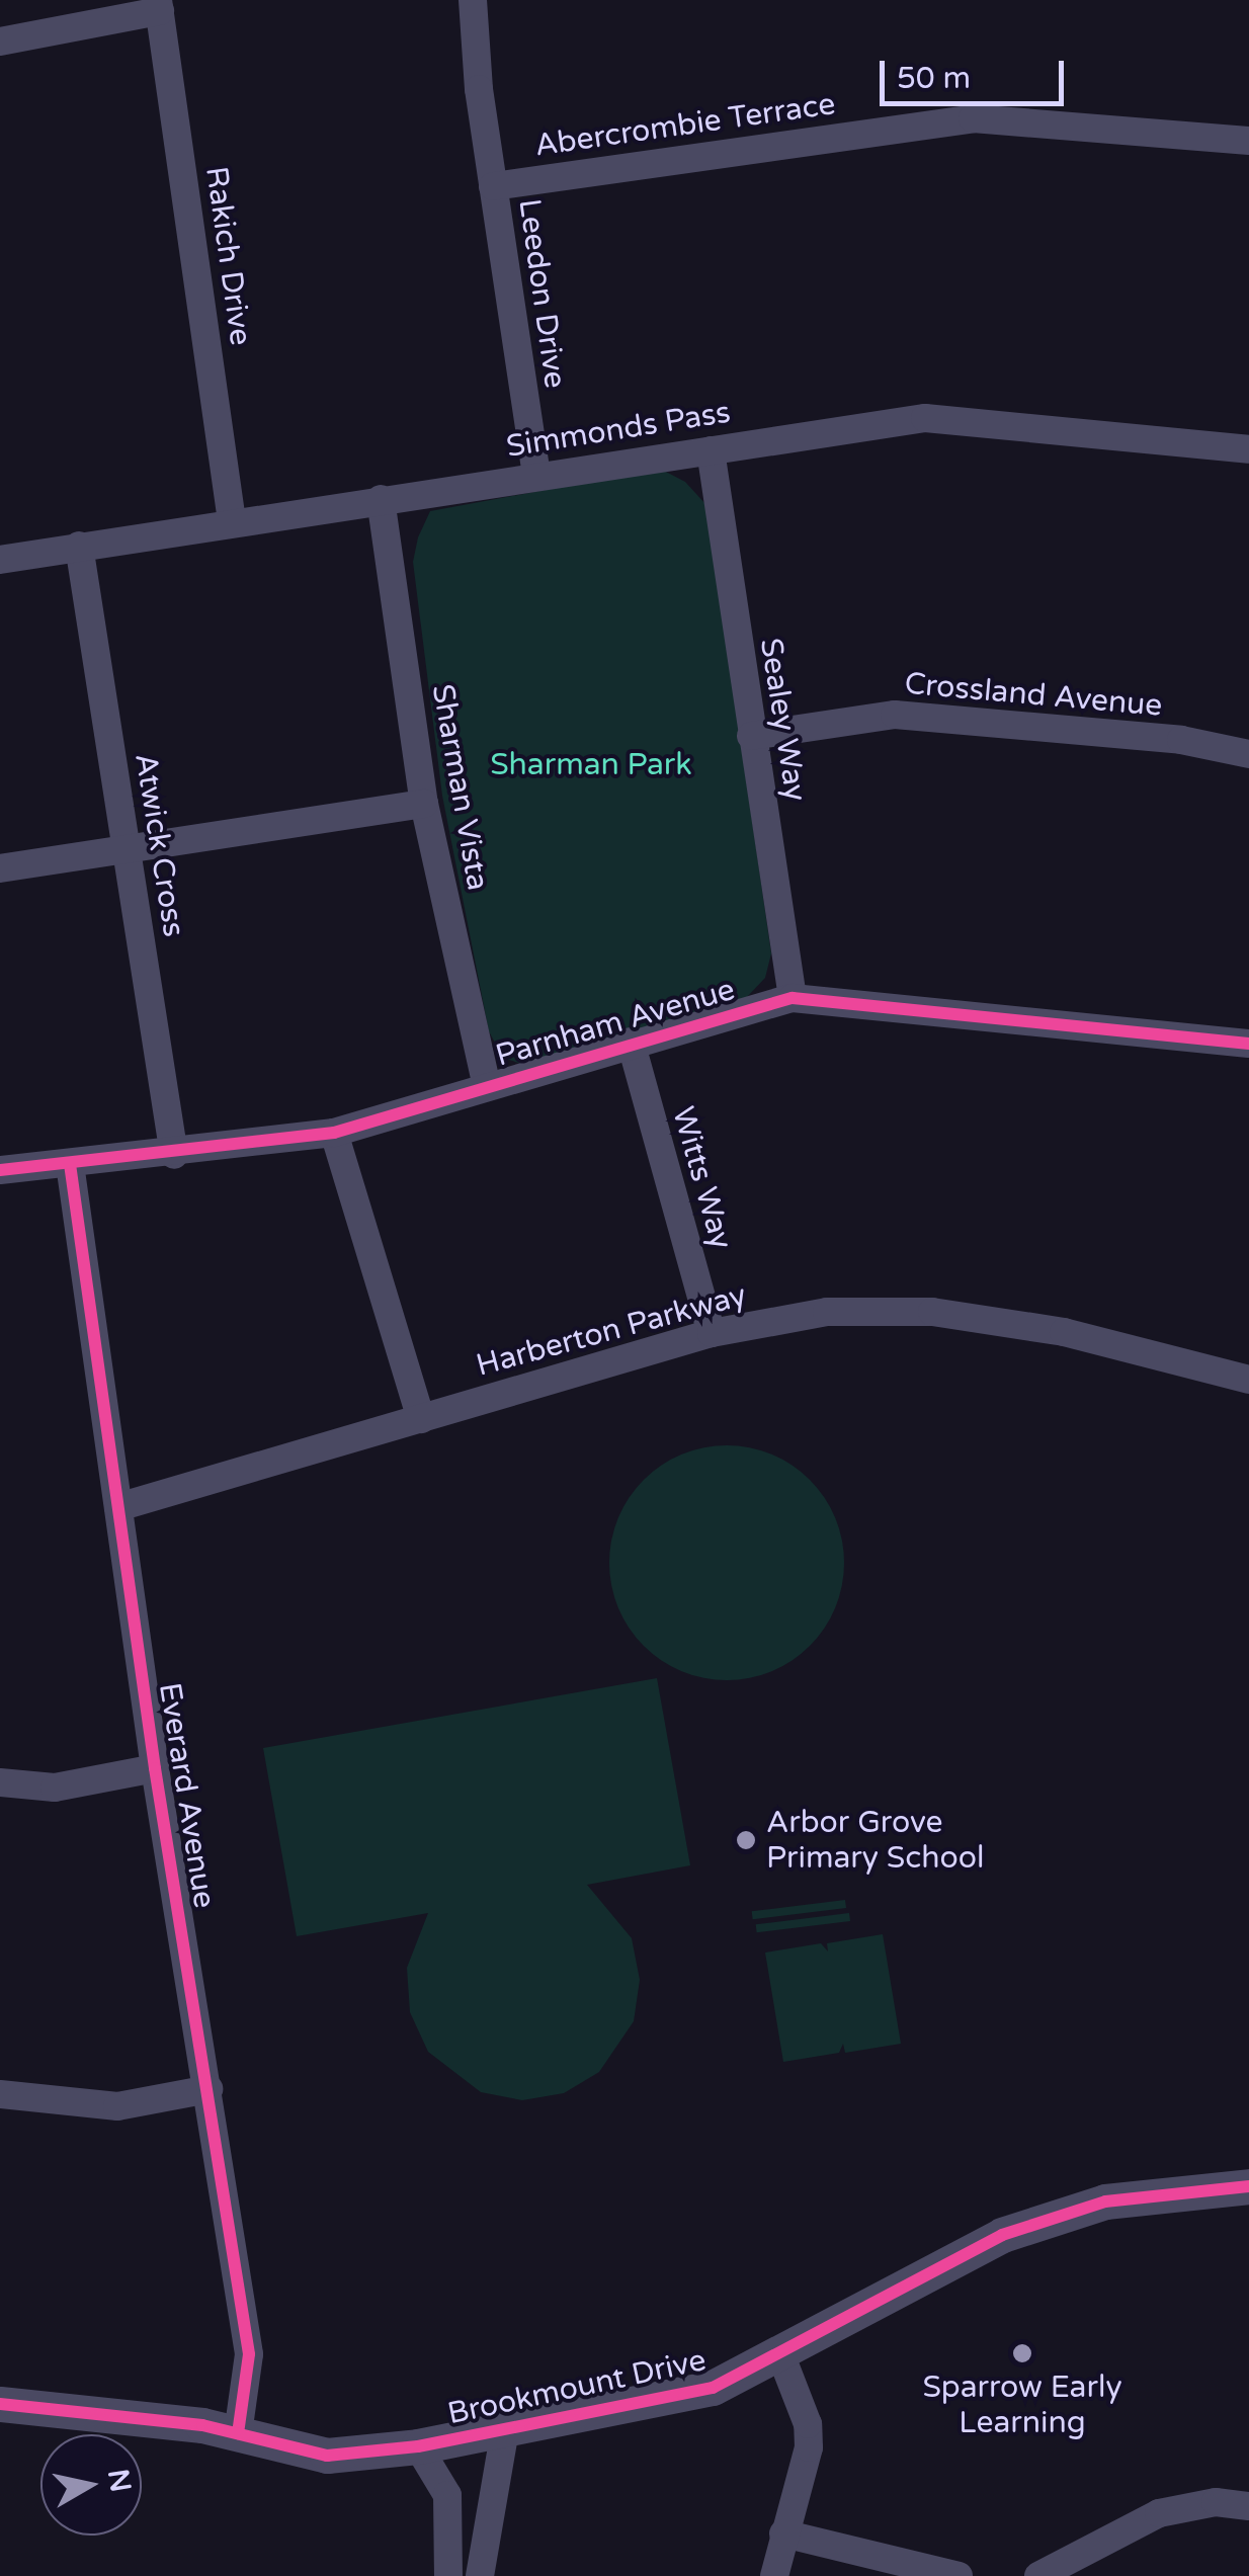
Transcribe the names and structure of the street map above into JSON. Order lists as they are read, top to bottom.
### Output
{
  "streets": {
    "street": [
      "Abercrombie Terrace",
      "Rakich Drive",
      "Leedon Drive",
      "Simmonds Pass",
      "Crossland Avenue",
      "Sealey Way",
      "Sharman Vista",
      "Atwick Cross",
      "Parnham Avenue",
      "Witts Way",
      "Harberton Parkway",
      "Everard Avenue",
      "Brookmount Drive"
    ]
  },
  "crossings": [
    ["Abercrombie Terrace", "Leedon Drive"],
    ["Rakich Drive", "Simmonds Pass"],
    ["Leedon Drive", "Simmonds Pass"],
    ["Simmonds Pass", "Sealey Way"],
    ["Simmonds Pass", "Sharman Vista"],
    ["Simmonds Pass", "Atwick Cross"],
    ["Crossland Avenue", "Sealey Way"],
    ["Sealey Way", "Parnham Avenue"],
    ["Sharman Vista", "Parnham Avenue"],
    ["Atwick Cross", "Parnham Avenue"],
    ["Parnham Avenue", "Witts Way"],
    ["Parnham Avenue", "Everard Avenue"],
    ["Witts Way", "Harberton Parkway"],
    ["Harberton Parkway", "Everard Avenue"],
    ["Everard Avenue", "Brookmount Drive"]
  ],
  "parks": ["Sharman Park"],
  "places": ["Arbor Grove Primary School", "Sparrow Early Learning"],
  "scale_bar": "50 m",
  "north": "right"
}
